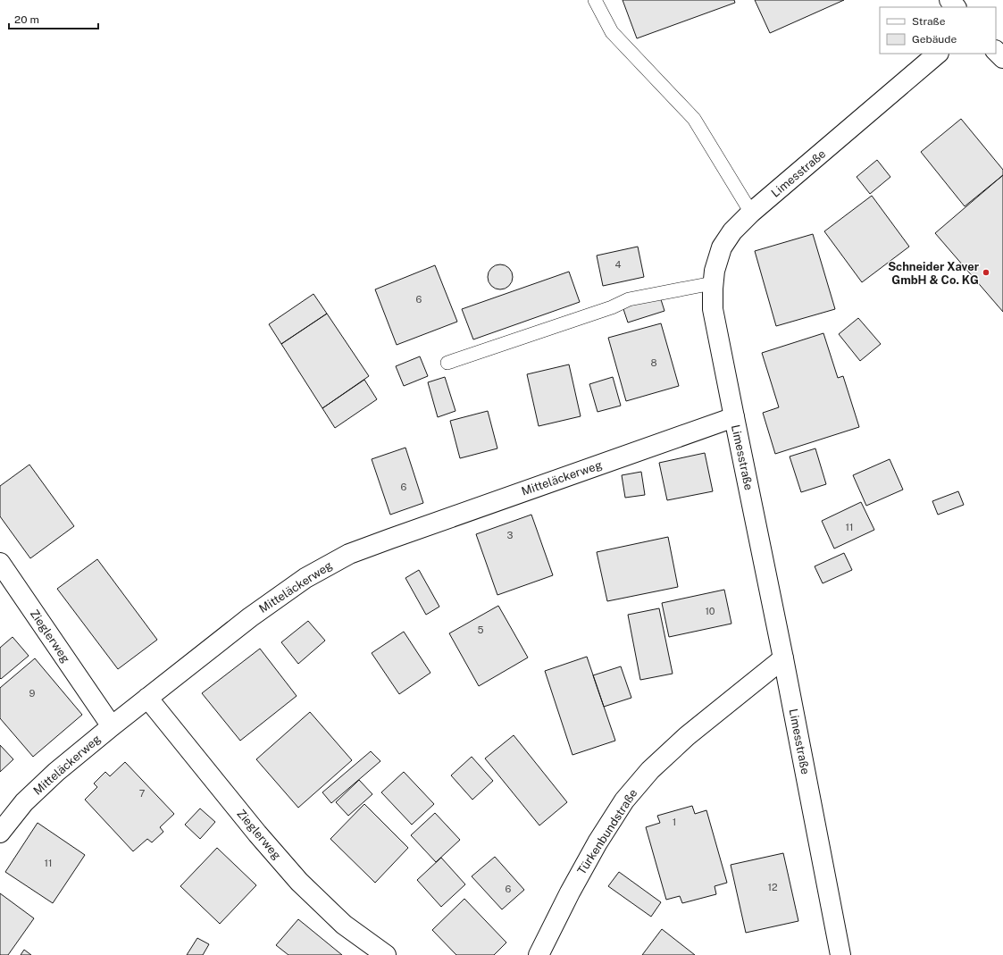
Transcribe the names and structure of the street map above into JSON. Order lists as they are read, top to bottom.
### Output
{
  "streets": {
    "street": [
      "Limesstraße",
      "Mitteläckerweg",
      "Zieglerweg",
      "Türkenbundstraße"
    ]
  },
  "crossings": [
    ["Limesstraße", "Mitteläckerweg"],
    ["Limesstraße", "Türkenbundstraße"],
    ["Mitteläckerweg", "Zieglerweg"]
  ],
  "places": ["Schneider Xaver GmbH & Co. KG"],
  "house_numbers": [
    "4",
    "6",
    "8",
    "6",
    "11",
    "3",
    "10",
    "5",
    "9",
    "7",
    "1",
    "11",
    "12",
    "6"
  ],
  "legend": ["Straße", "Gebäude"],
  "scale_bar": "20 m"
}
